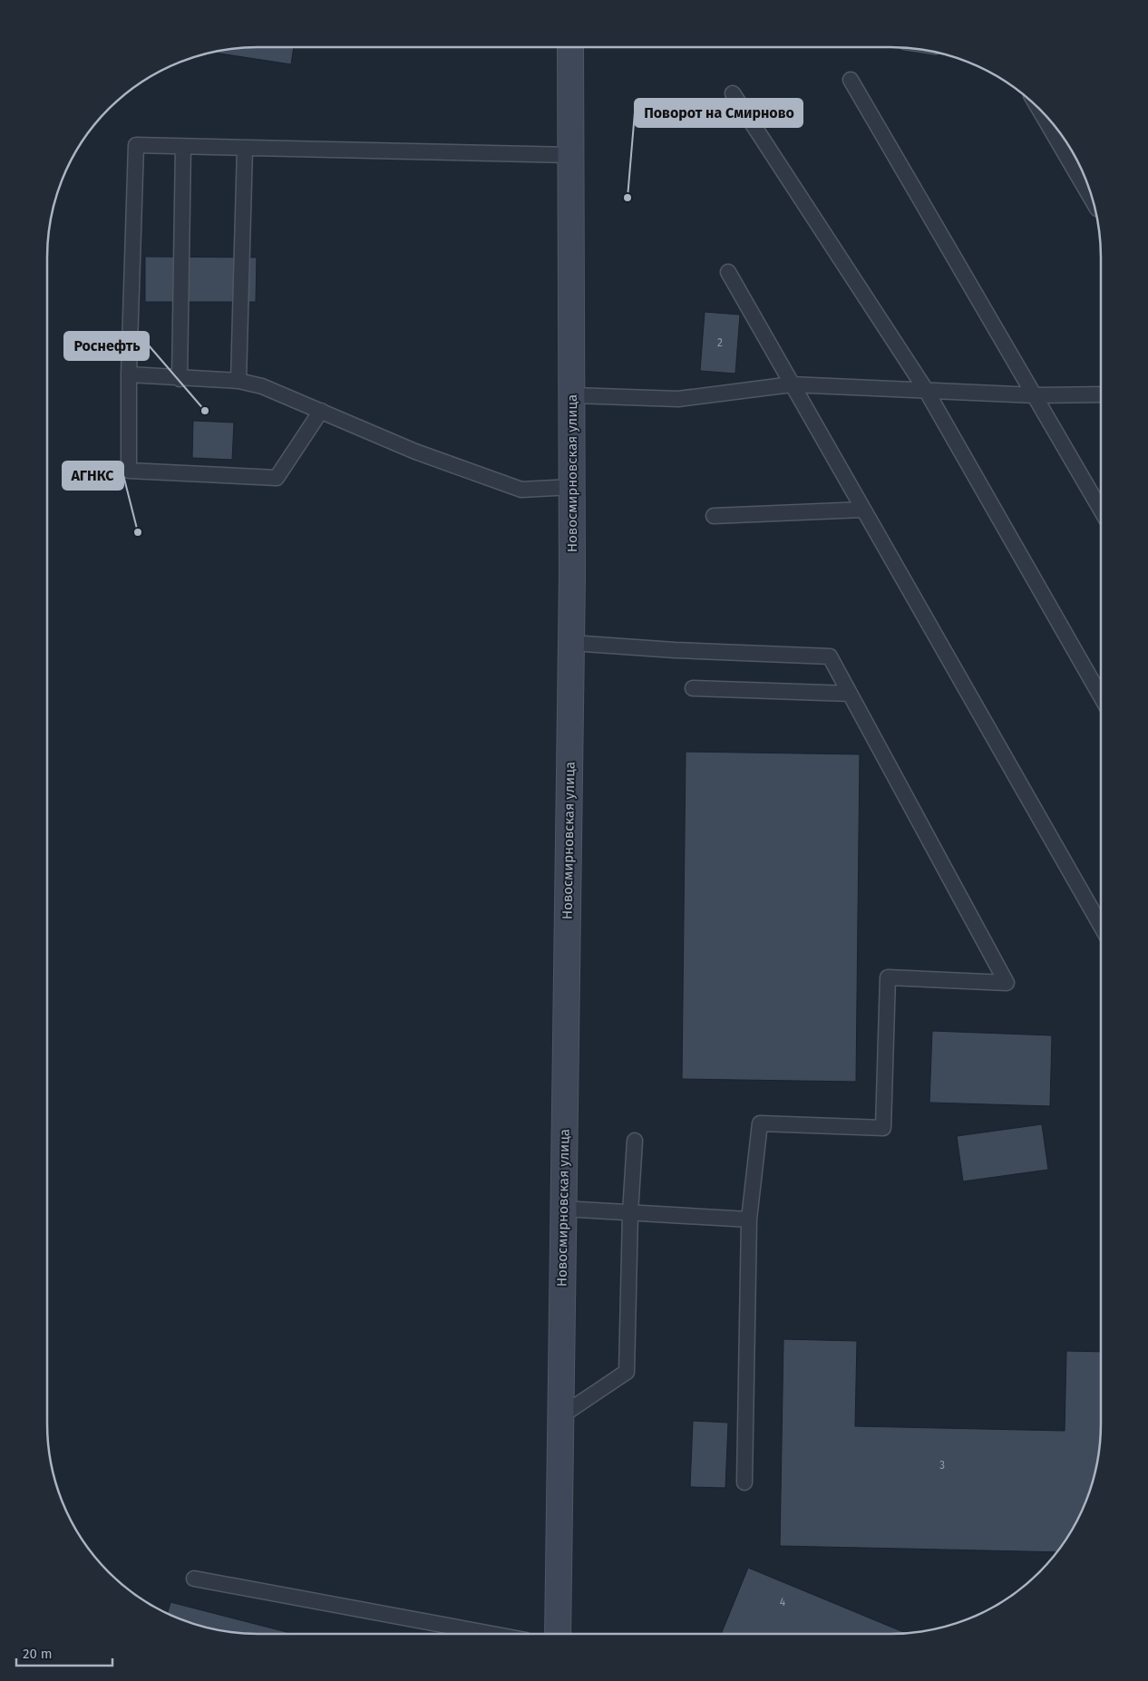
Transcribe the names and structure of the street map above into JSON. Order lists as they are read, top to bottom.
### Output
{
  "streets": {
    "street": ["Новосмирновская улица"]
  },
  "places": ["Поворот на Смирново", "Роснефть", "АГНКС"],
  "house_numbers": ["2", "3", "4"],
  "scale_bar": "20 m"
}
